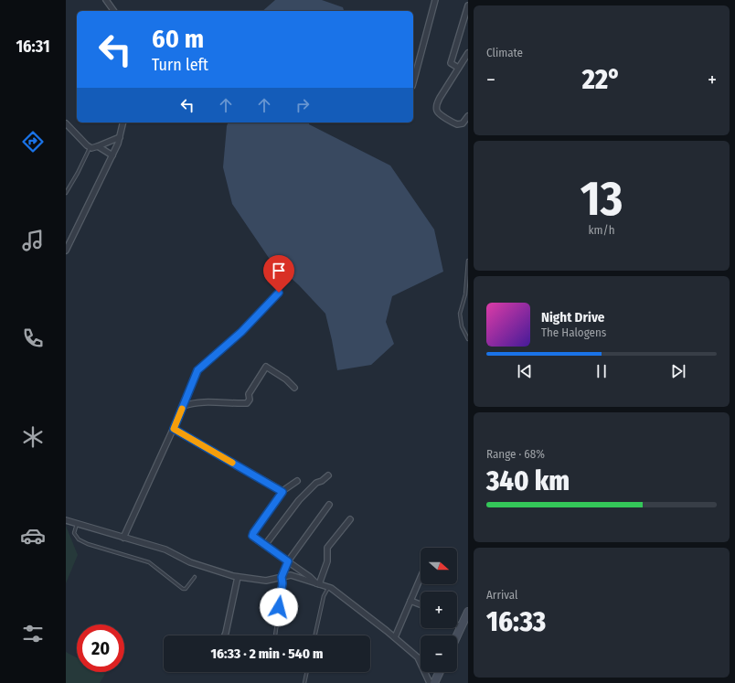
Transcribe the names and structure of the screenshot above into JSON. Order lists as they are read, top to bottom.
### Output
{
  "north": "right",
  "page": {
    "tabs": "16:31",
    "tile": [
      "Climate",
      ["13", "km/h"],
      ["Range · 68%", "340 km"],
      ["Arrival", "16:33"]
    ],
    "turn": ["60 m", "Turn left"],
    "heat": ["−", "22°", "+"],
    "song": ["Night Drive", "The Halogens"],
    "map_buttons": ["+", "−"],
    "limit": "20",
    "trip": "16:33 · 2 min · 540 m"
  }
}
